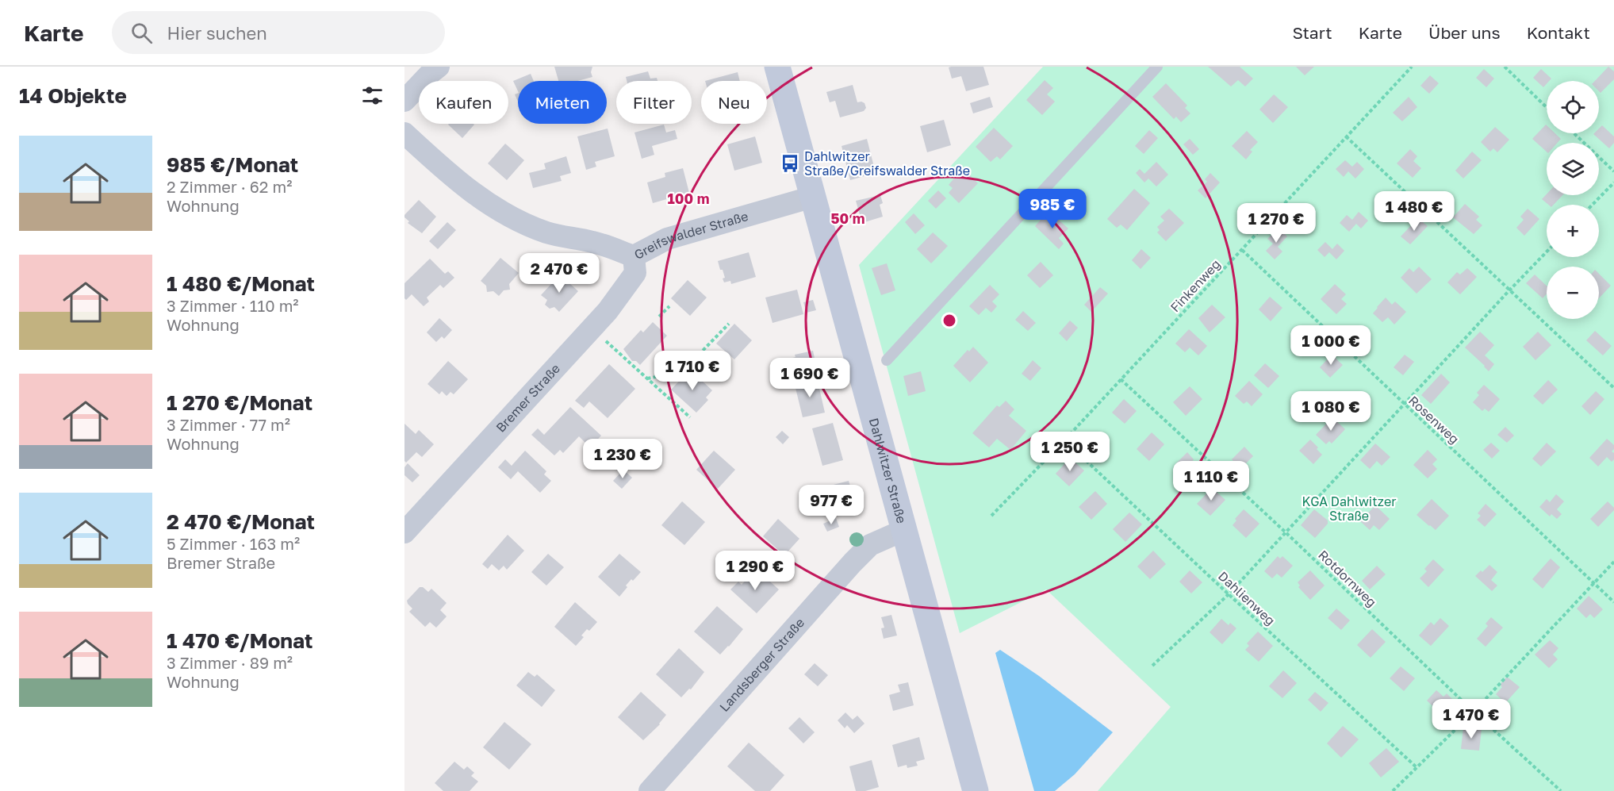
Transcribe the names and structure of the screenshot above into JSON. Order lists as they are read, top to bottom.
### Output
{
  "streets": {
    "main road": ["Dahlwitzer Straße"],
    "street": ["Greifswalder Straße", "Bremer Straße", "Landsberger Straße"],
    "path": [
      "Finkenweg",
      "Rosenweg",
      "Rotdornweg",
      "Dahlienweg"
    ]
  },
  "crossings": [
    ["Greifswalder Straße", "Bremer Straße"],
    ["Greifswalder Straße", "Dahlwitzer Straße"],
    ["Finkenweg", "Rosenweg"],
    ["Finkenweg", "Rotdornweg"],
    ["Finkenweg", "Dahlienweg"],
    ["Dahlwitzer Straße", "Landsberger Straße"]
  ],
  "parks": ["KGA Dahlwitzer Straße"],
  "places": {
    "bus stop": ["Dahlwitzer Straße/Greifswalder Straße"]
  },
  "page": {
    "header": "Karte",
    "search": "Hier suchen",
    "nav": [
      "Start",
      "Karte",
      "Über uns",
      "Kontakt"
    ],
    "heading": "14 Objekte",
    "map_buttons": ["+", "−"],
    "chip": [
      "Kaufen",
      "Mieten",
      "Filter",
      "Neu"
    ],
    "list": [
      {
        "name": "985 €/Monat",
        "note": "2 Zimmer · 62 m² · Wohnung"
      },
      {
        "name": "1 480 €/Monat",
        "note": "3 Zimmer · 110 m² · Wohnung"
      },
      {
        "name": "1 270 €/Monat",
        "note": "3 Zimmer · 77 m² · Wohnung"
      },
      {
        "name": "2 470 €/Monat",
        "note": "5 Zimmer · 163 m² · Bremer Straße"
      },
      {
        "name": "1 470 €/Monat",
        "note": "3 Zimmer · 89 m² · Wohnung"
      }
    ],
    "price": [
      "985 €",
      "1 480 €",
      "1 270 €",
      "2 470 €",
      "1 000 €",
      "1 710 €",
      "1 690 €",
      "1 080 €",
      "1 250 €",
      "1 230 €",
      "1 110 €",
      "977 €",
      "1 290 €",
      "1 470 €"
    ]
  },
  "rings": ["100 m", "50 m"]
}
